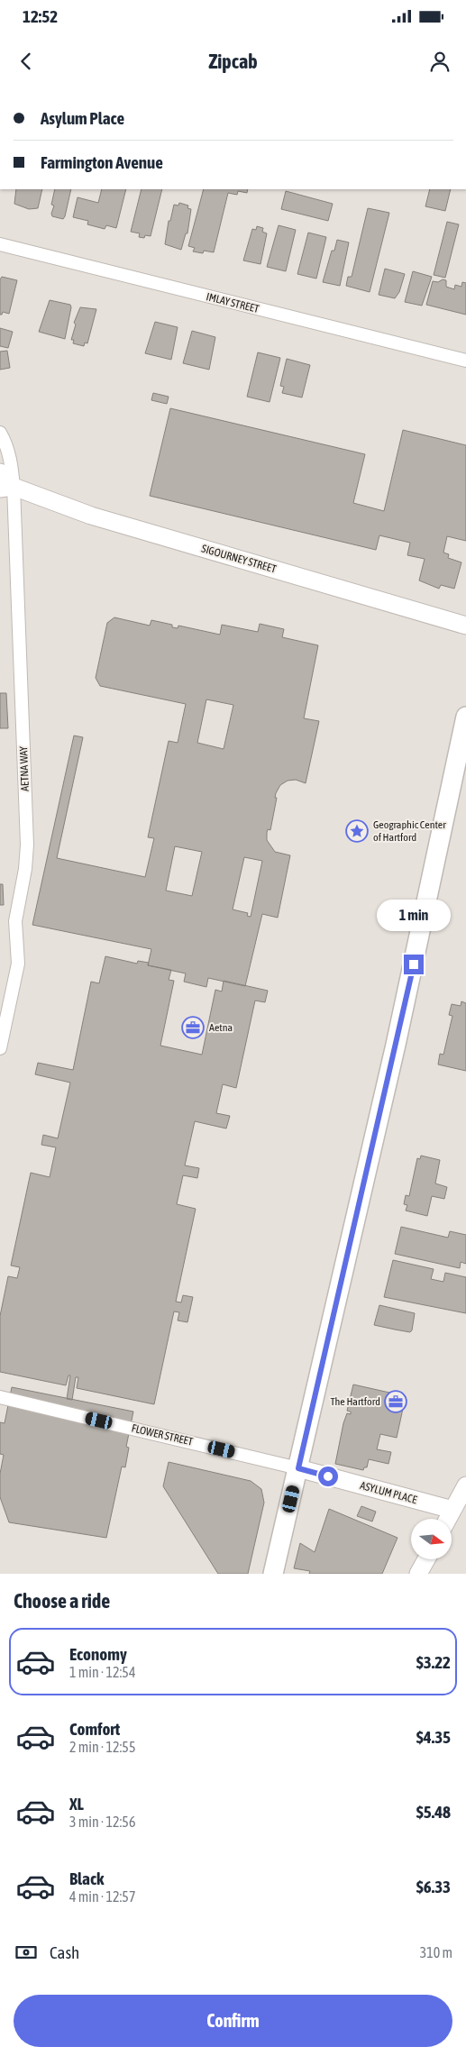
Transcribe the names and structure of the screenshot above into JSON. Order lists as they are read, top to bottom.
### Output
{
  "streets": {
    "main road": ["SIGOURNEY STREET", "ASYLUM PLACE"],
    "street": ["IMLAY STREET", "AETNA WAY", "FLOWER STREET"]
  },
  "crossings": [
    ["SIGOURNEY STREET", "AETNA WAY"],
    ["FLOWER STREET", "ASYLUM PLACE"]
  ],
  "places": {
    "place": ["Geographic Center of Hartford"],
    "office": ["Aetna", "The Hartford"]
  },
  "north": "right",
  "page": {
    "status": "12:52",
    "header": "Zipcab",
    "banner": ["Asylum Place", "Farmington Avenue"],
    "bubble": "1 min",
    "heading": "Choose a ride",
    "list": [
      {
        "name": "Economy",
        "note": "1 min · 12:54",
        "value": "$3.22"
      },
      {
        "name": "Comfort",
        "note": "2 min · 12:55",
        "value": "$4.35"
      },
      {
        "name": "XL",
        "note": "3 min · 12:56",
        "value": "$5.48"
      },
      {
        "name": "Black",
        "note": "4 min · 12:57",
        "value": "$6.33"
      }
    ],
    "pay": ["Cash", "310 m"],
    "buttons": "Confirm"
  }
}
